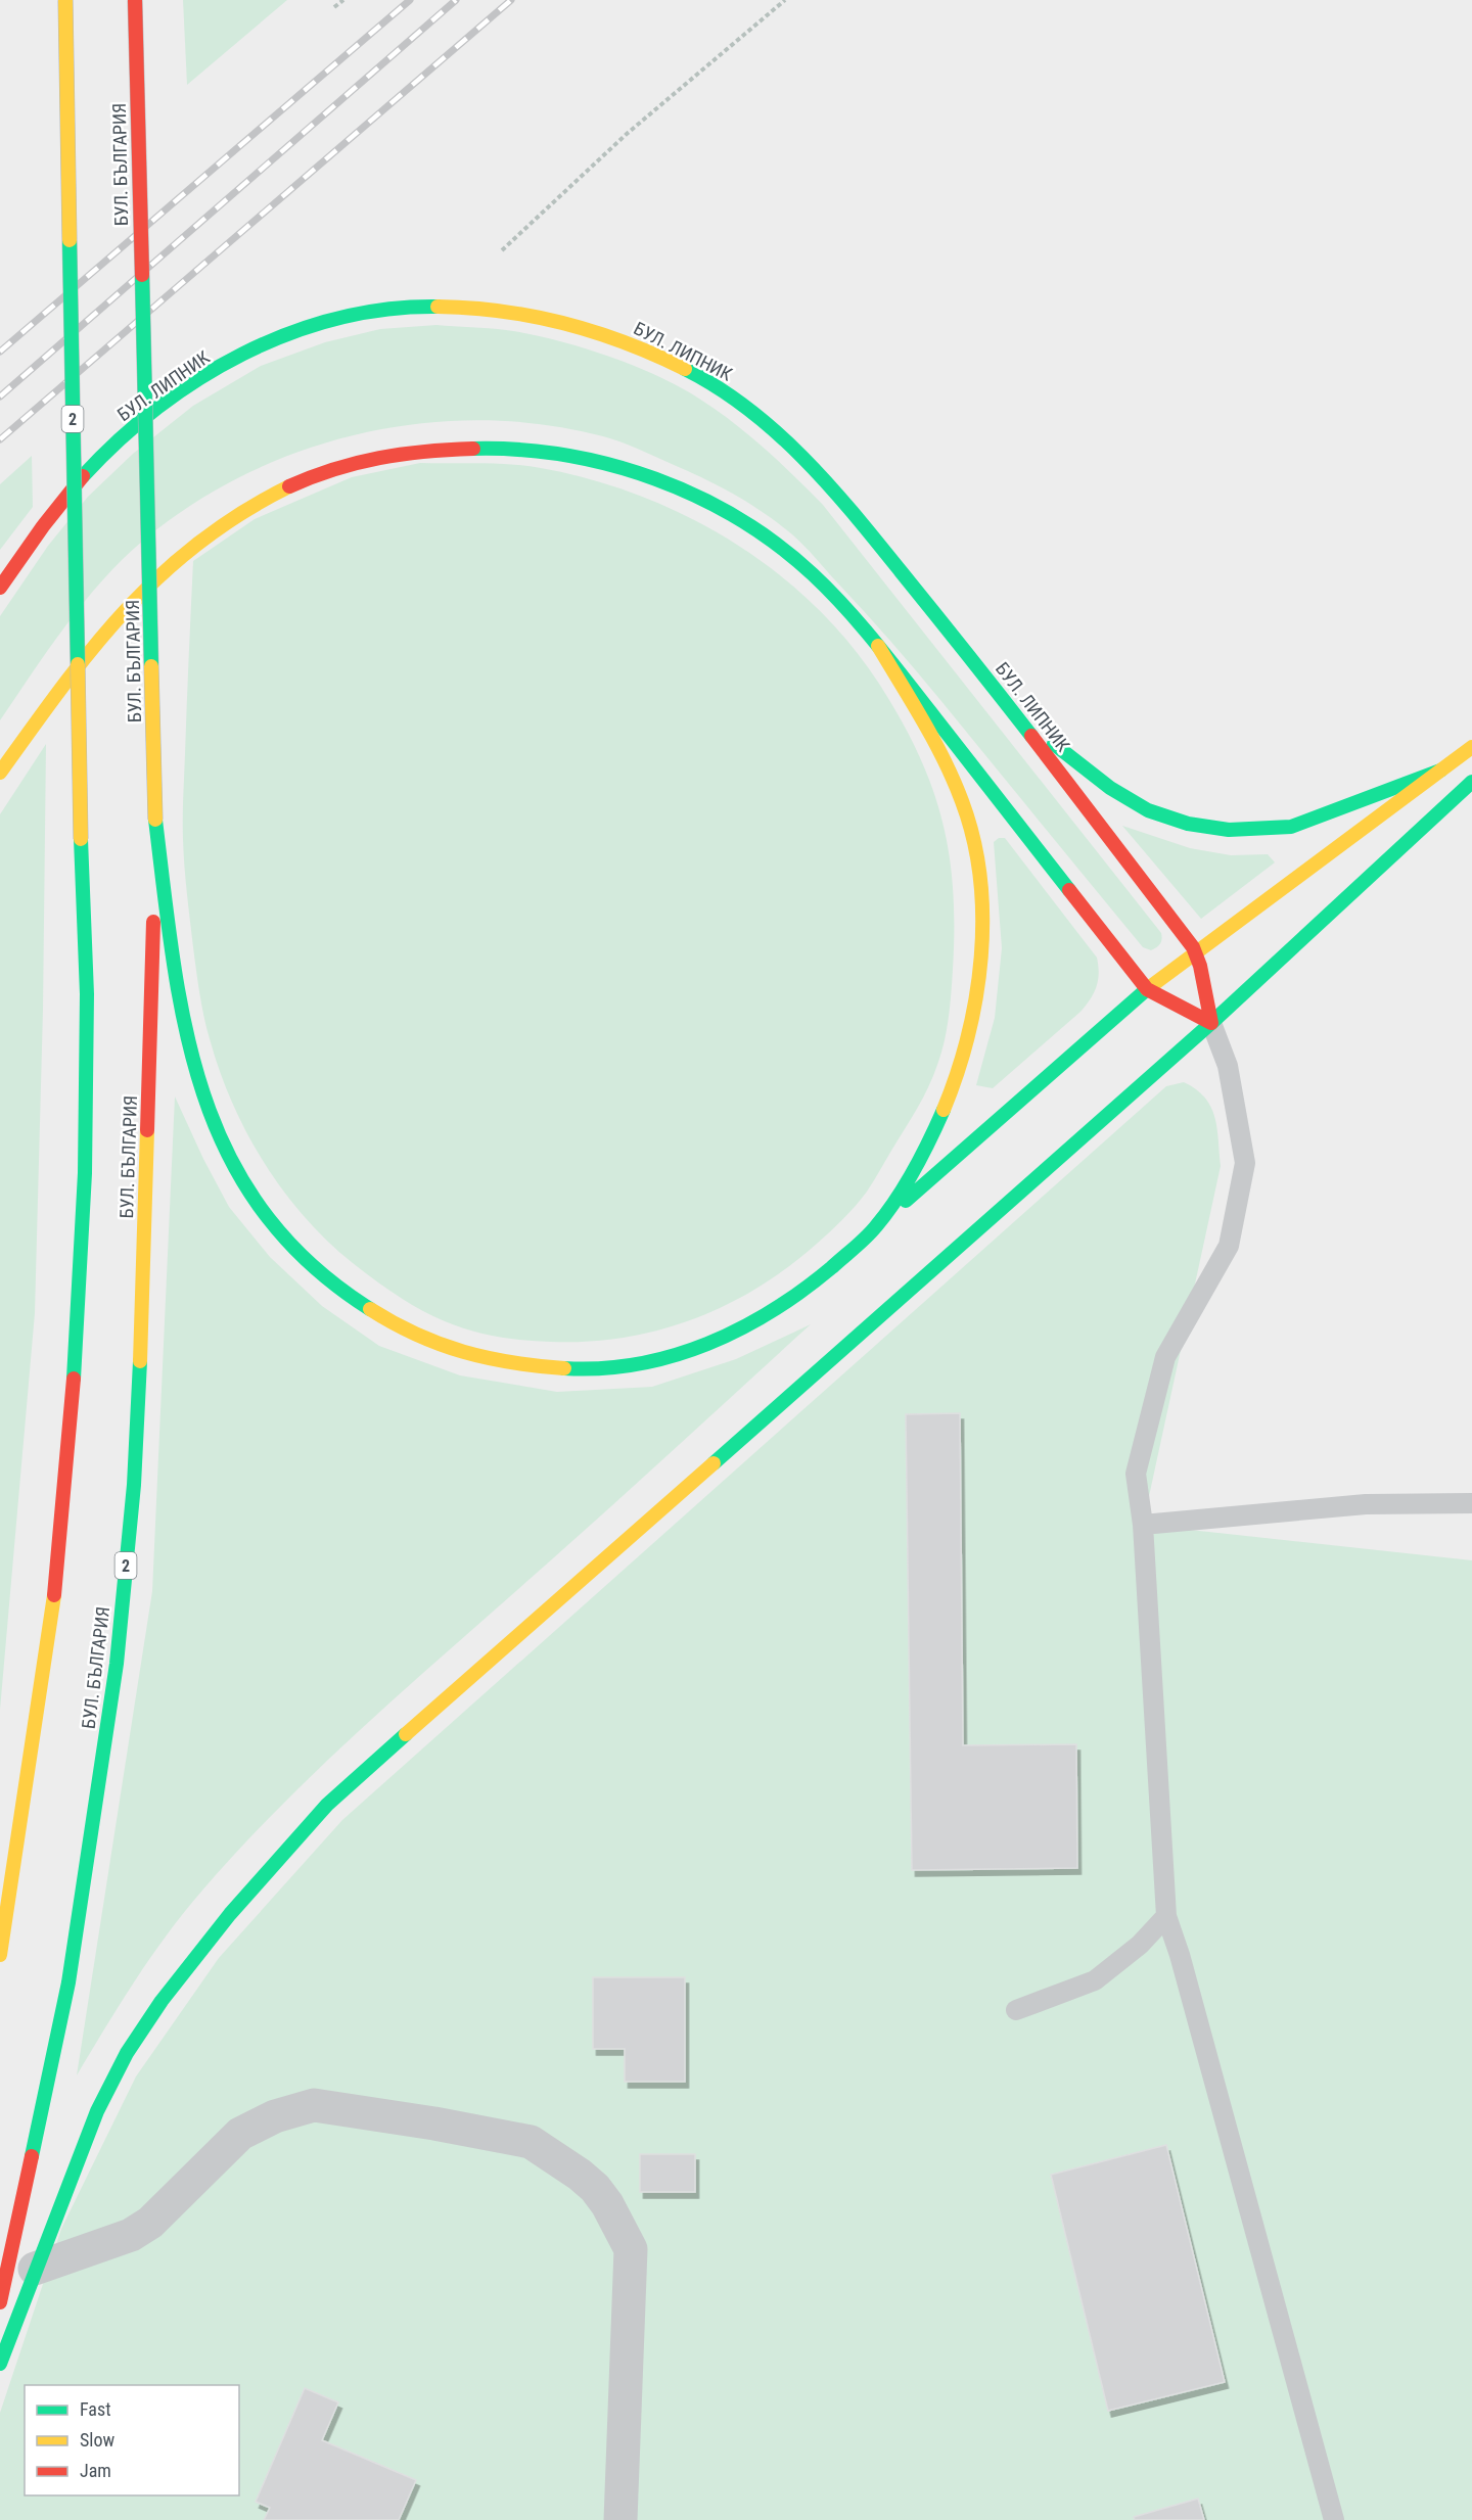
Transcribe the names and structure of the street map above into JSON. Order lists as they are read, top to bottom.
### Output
{
  "streets": {
    "main road": ["БУЛ. БЪЛГАРИЯ", "БУЛ. ЛИПНИК", "2"]
  },
  "legend": ["Fast", "Slow", "Jam"]
}
